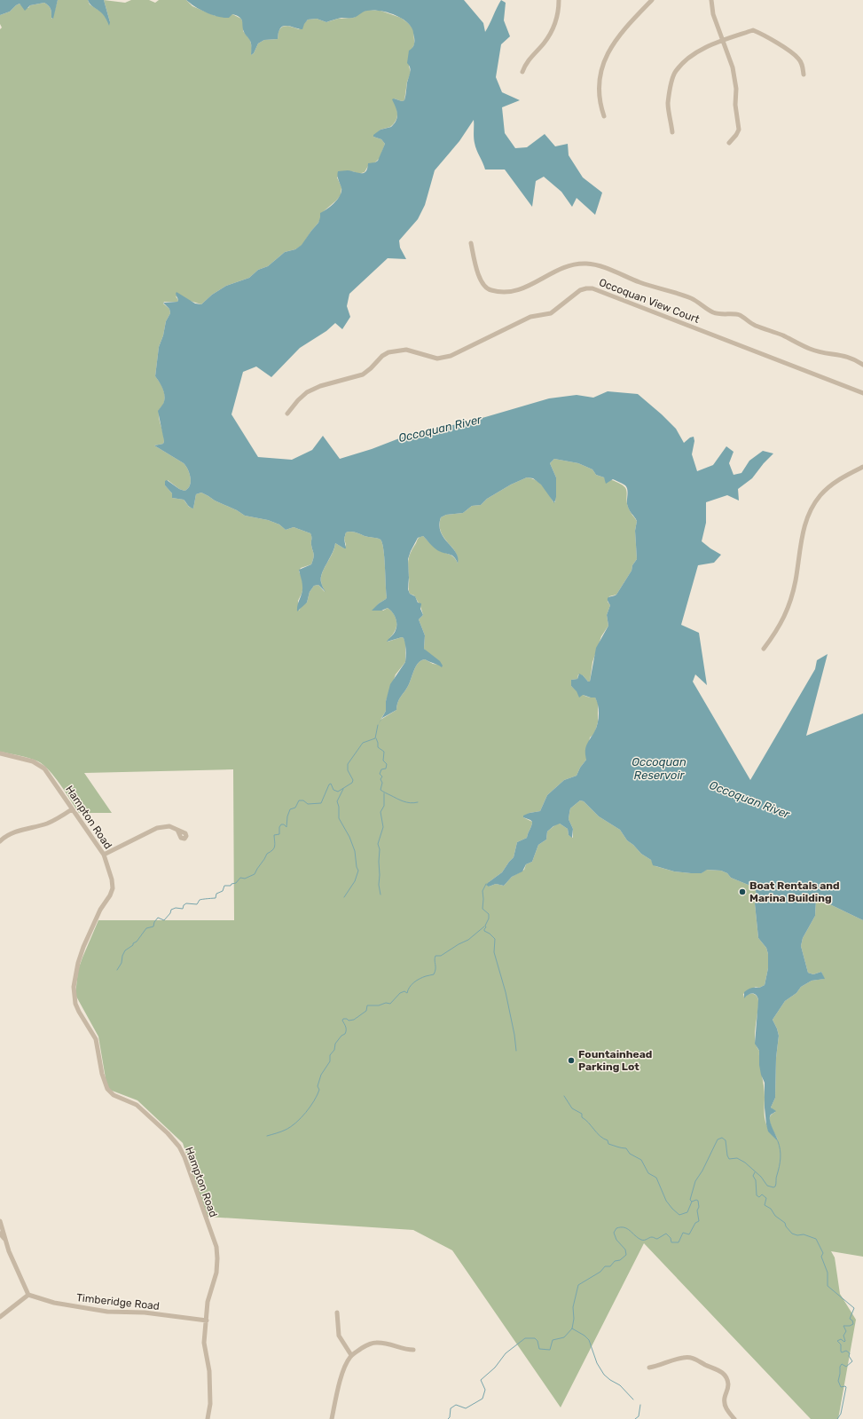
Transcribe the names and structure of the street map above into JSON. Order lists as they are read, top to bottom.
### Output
{
  "streets": {
    "street": ["Occoquan View Court", "Hampton Road", "Timberidge Road"]
  },
  "crossings": [
    ["Hampton Road", "Timberidge Road"]
  ],
  "water": ["Occoquan River", "Occoquan Reservoir"],
  "places": ["Boat Rentals and Marina Building", "Fountainhead Parking Lot"]
}
